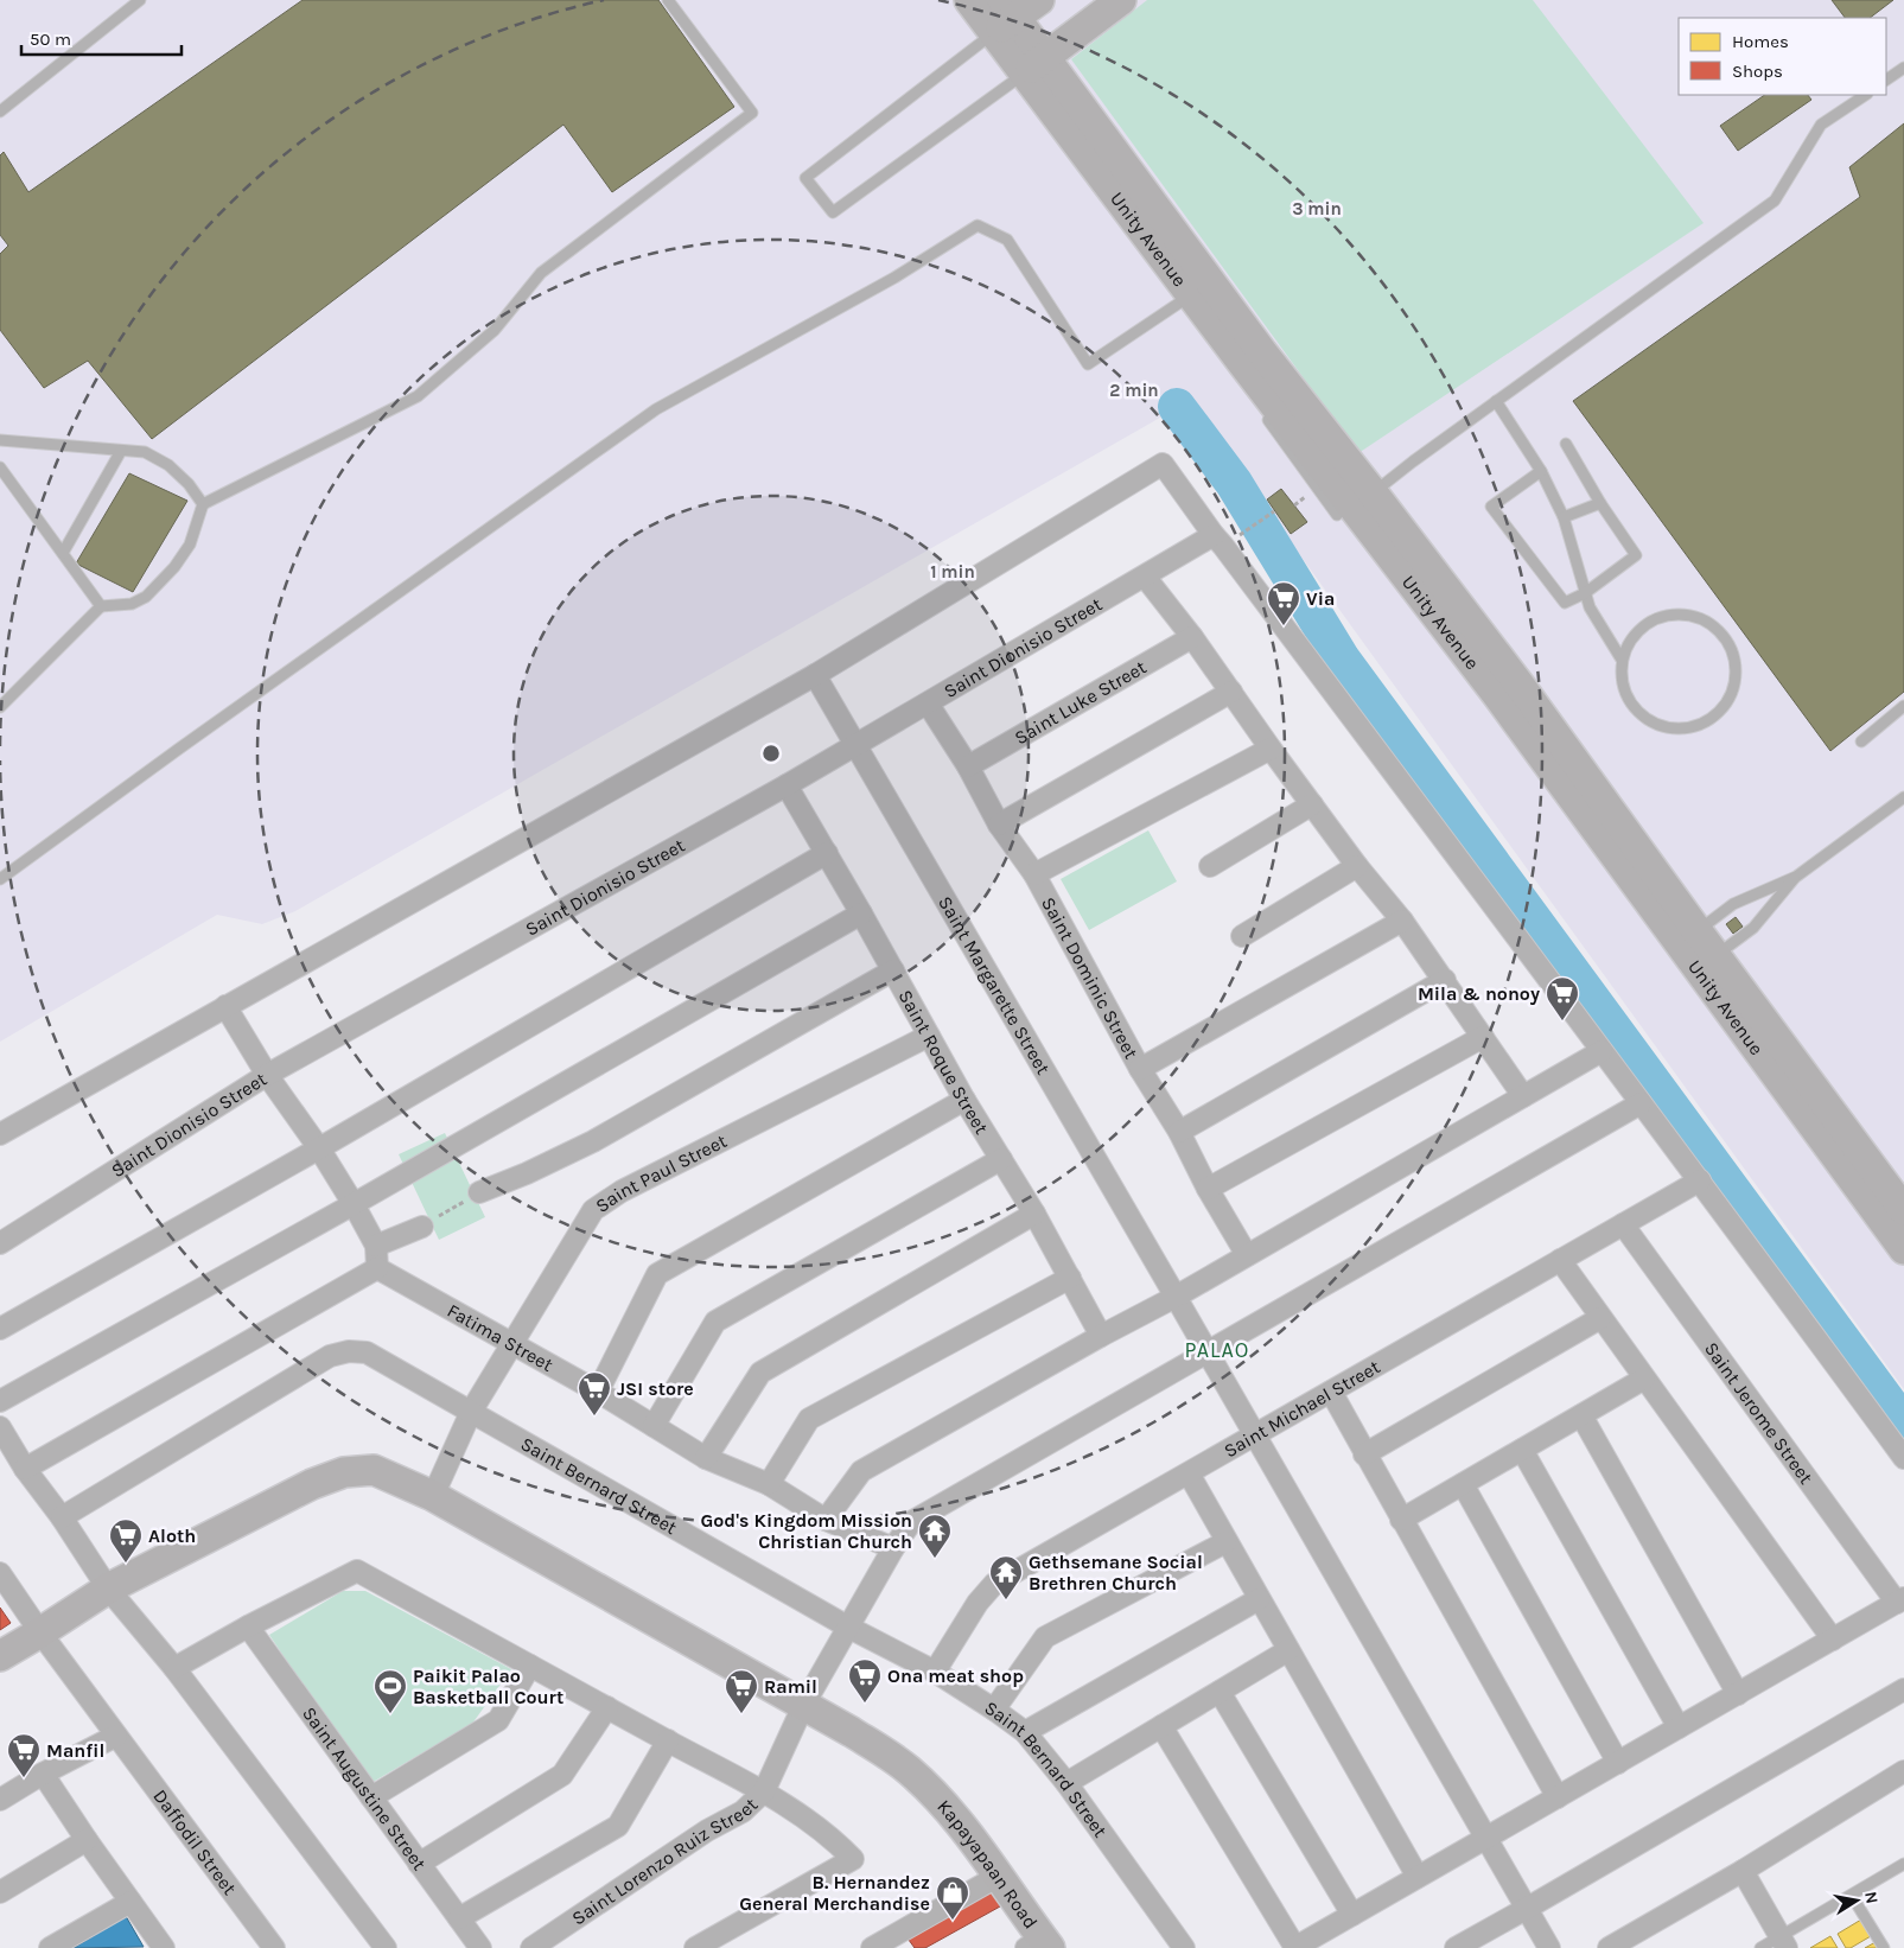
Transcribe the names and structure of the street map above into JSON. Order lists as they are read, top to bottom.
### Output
{
  "streets": {
    "street": [
      "Unity Avenue",
      "Saint Dionisio Street",
      "Saint Luke Street",
      "Saint Dominic Street",
      "Saint Margarette Street",
      "Saint Roque Street",
      "Saint Paul Street",
      "Fatima Street",
      "Saint Michael Street",
      "Saint Jerome Street",
      "Saint Bernard Street",
      "Saint Augustine Street",
      "Daffodil Street",
      "Saint Lorenzo Ruiz Street",
      "Kapayapaan Road"
    ]
  },
  "crossings": [
    ["Saint Dionisio Street", "Saint Dominic Street"],
    ["Saint Dionisio Street", "Saint Margarette Street"],
    ["Saint Dionisio Street", "Saint Roque Street"],
    ["Saint Luke Street", "Saint Dominic Street"],
    ["Saint Margarette Street", "Saint Michael Street"],
    ["Saint Roque Street", "Saint Paul Street"],
    ["Saint Paul Street", "Fatima Street"],
    ["Saint Paul Street", "Saint Bernard Street"],
    ["Saint Paul Street", "Kapayapaan Road"],
    ["Saint Michael Street", "Saint Jerome Street"],
    ["Saint Michael Street", "Saint Bernard Street"],
    ["Daffodil Street", "Kapayapaan Road"]
  ],
  "districts": ["PALAO"],
  "places": {
    "supermarket": [
      "Via",
      "Mila & nonoy",
      "JSI store",
      "Aloth",
      "Ona meat shop",
      "Ramil",
      "Manfil"
    ],
    "temple": ["God's Kingdom Mission Christian Church", "Gethsemane Social Brethren Church"],
    "sports": ["Paikit Palao Basketball Court"],
    "shop": ["B. Hernandez General Merchandise"]
  },
  "legend": ["Homes", "Shops"],
  "scale_bar": "50 m",
  "north": "right",
  "rings": ["3 min", "2 min", "1 min"]
}
